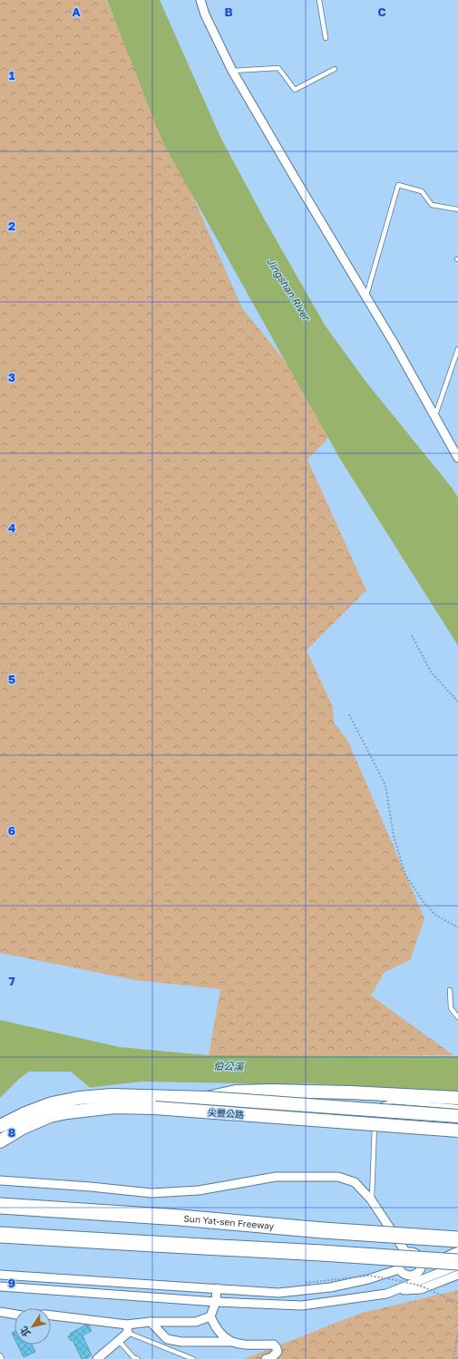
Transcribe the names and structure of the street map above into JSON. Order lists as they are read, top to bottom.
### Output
{
  "streets": {
    "highway": ["Sun Yat-sen Freeway"],
    "main road": ["尖豐公路"]
  },
  "water": ["Jingshan River", "伯公溪"],
  "north": "bottom left",
  "grid": {
    "columns": ["A", "B", "C"],
    "rows": [
      "1",
      "2",
      "3",
      "4",
      "5",
      "6",
      "7",
      "8",
      "9"
    ]
  }
}
